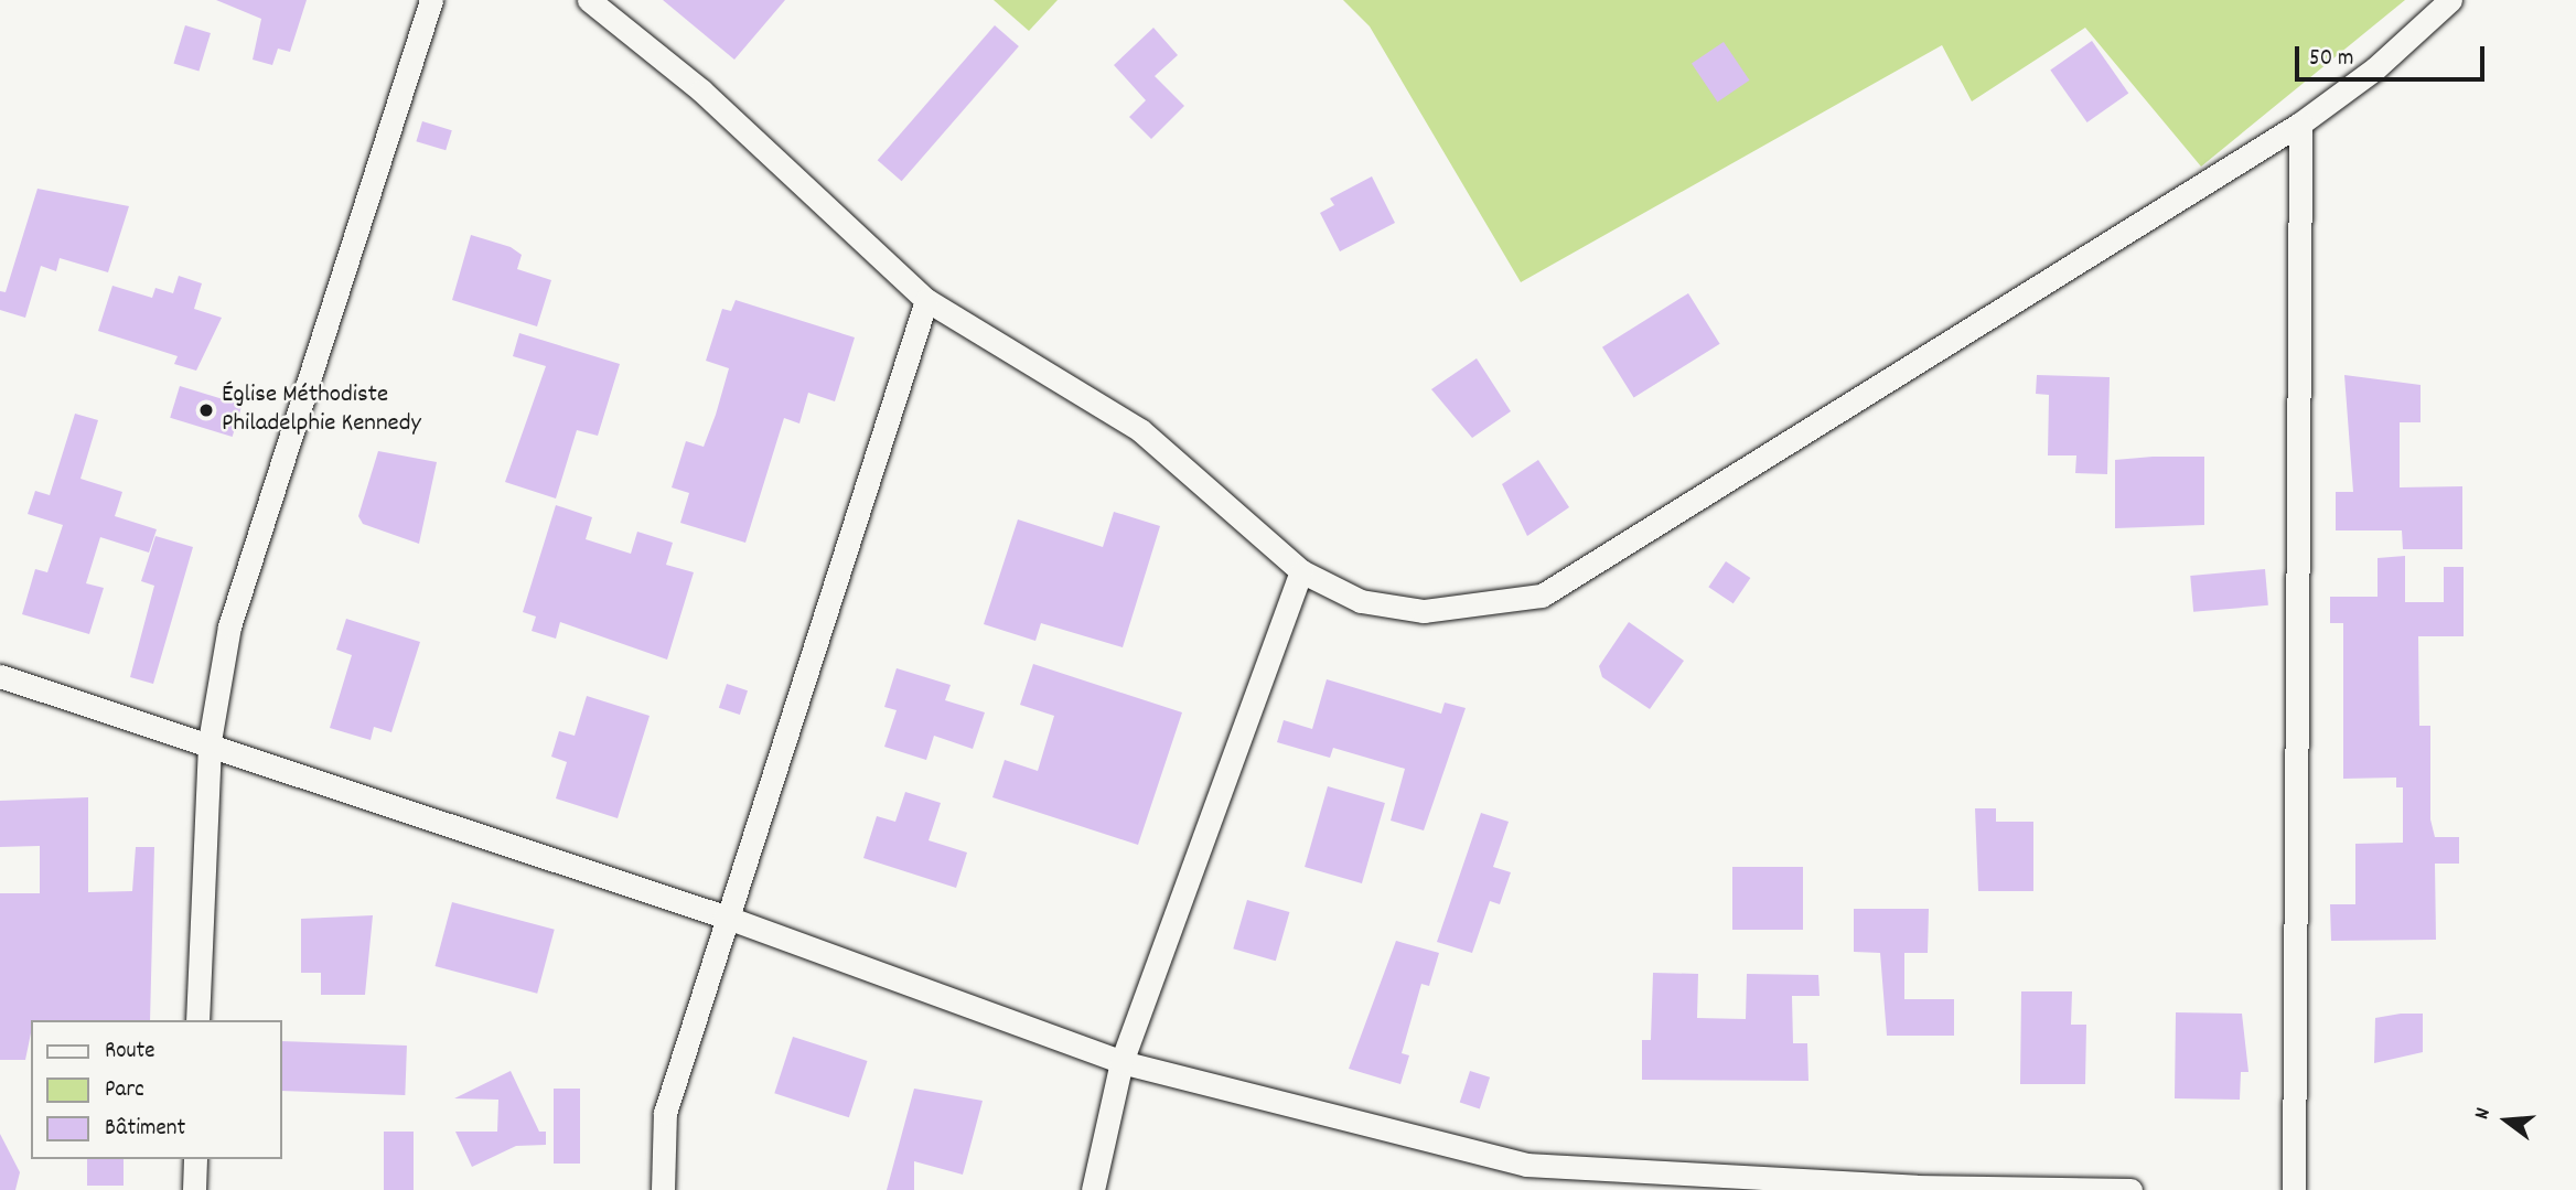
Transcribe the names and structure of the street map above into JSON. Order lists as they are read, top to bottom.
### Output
{
  "places": ["Église Méthodiste Philadelphie Kennedy"],
  "legend": ["Route", "Parc", "Bâtiment"],
  "scale_bar": "50 m",
  "north": "left"
}
